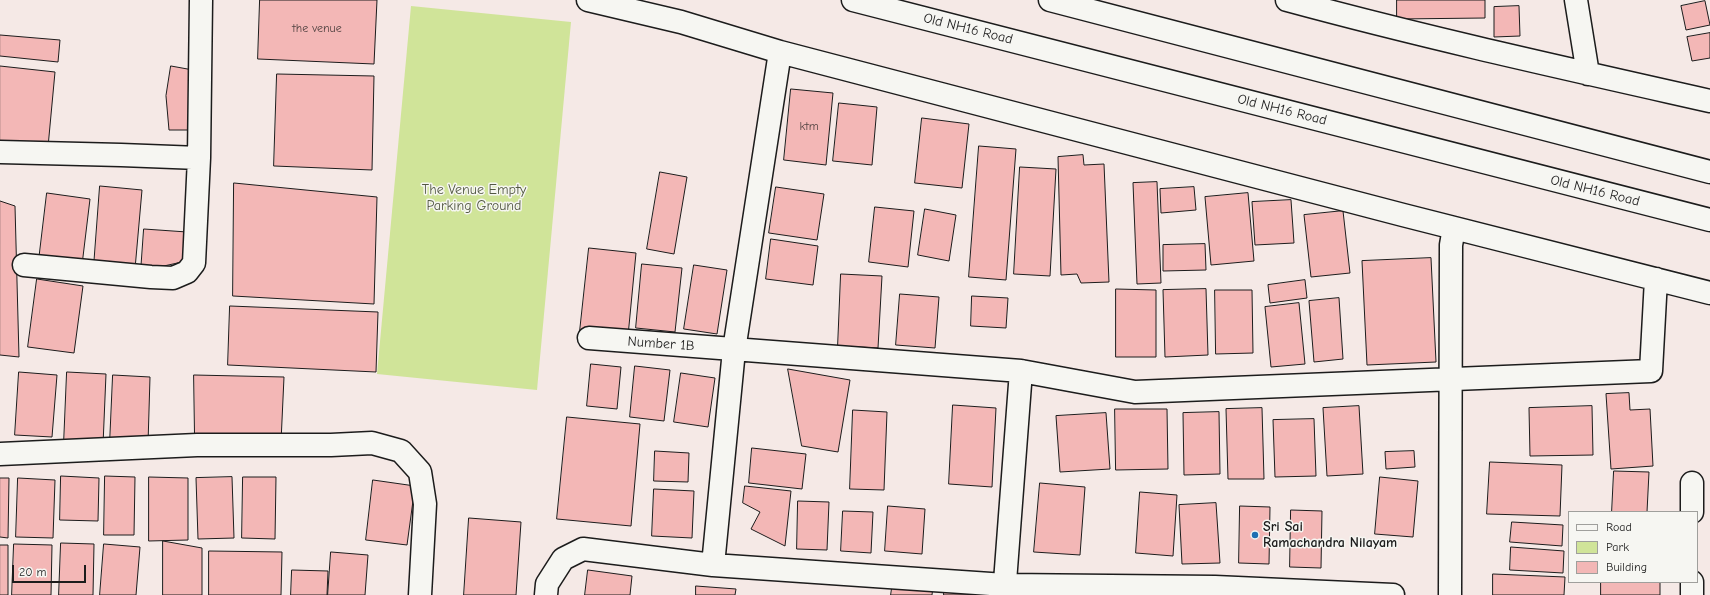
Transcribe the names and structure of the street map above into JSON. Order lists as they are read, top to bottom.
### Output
{
  "streets": {
    "street": ["Old NH16 Road", "Number 1B"]
  },
  "parks": ["The Venue Empty Parking Ground"],
  "places": ["Sri Sai Ramachandra Nilayam"],
  "house_numbers": ["the venue", "ktm"],
  "legend": ["Road", "Park", "Building"],
  "scale_bar": "20 m"
}
